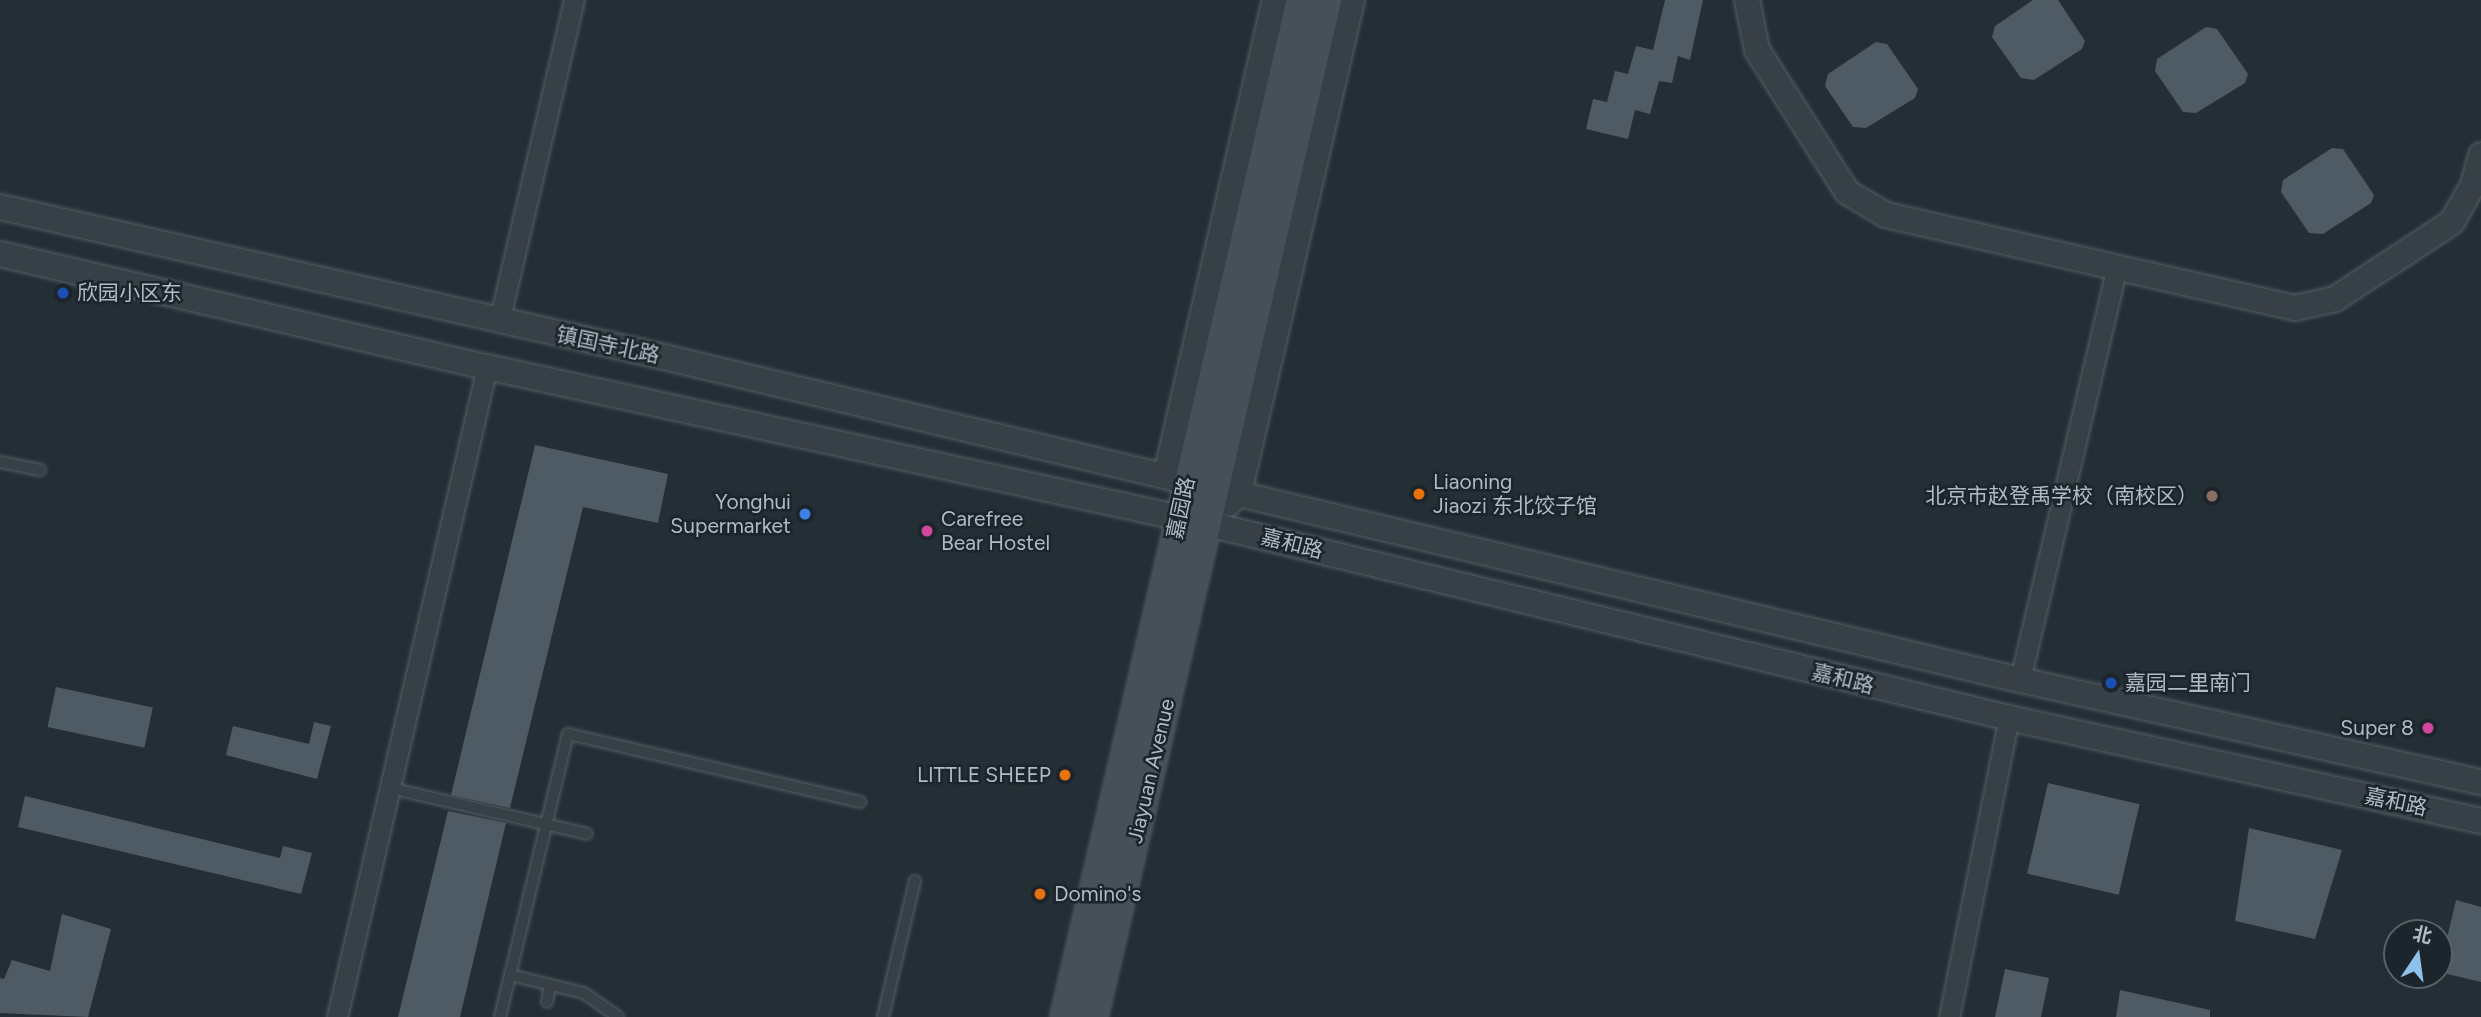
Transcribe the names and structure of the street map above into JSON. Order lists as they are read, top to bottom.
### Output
{
  "streets": {
    "main road": ["嘉园路", "Jiayuan Avenue"],
    "street": ["镇国寺北路", "嘉和路"]
  },
  "crossings": [
    ["镇国寺北路", "嘉园路"],
    ["镇国寺北路", "嘉和路"],
    ["嘉园路", "嘉和路"],
    ["嘉园路", "Jiayuan Avenue"],
    ["嘉和路", "Jiayuan Avenue"]
  ],
  "places": [
    "欣园小区东",
    "Liaoning Jiaozi 东北饺子馆",
    "北京市赵登禹学校（南校区）",
    "Yonghui Supermarket",
    "Carefree Bear Hostel",
    "嘉园二里南门",
    "Super 8",
    "LITTLE SHEEP",
    "Domino's"
  ],
  "north": "top"
}
